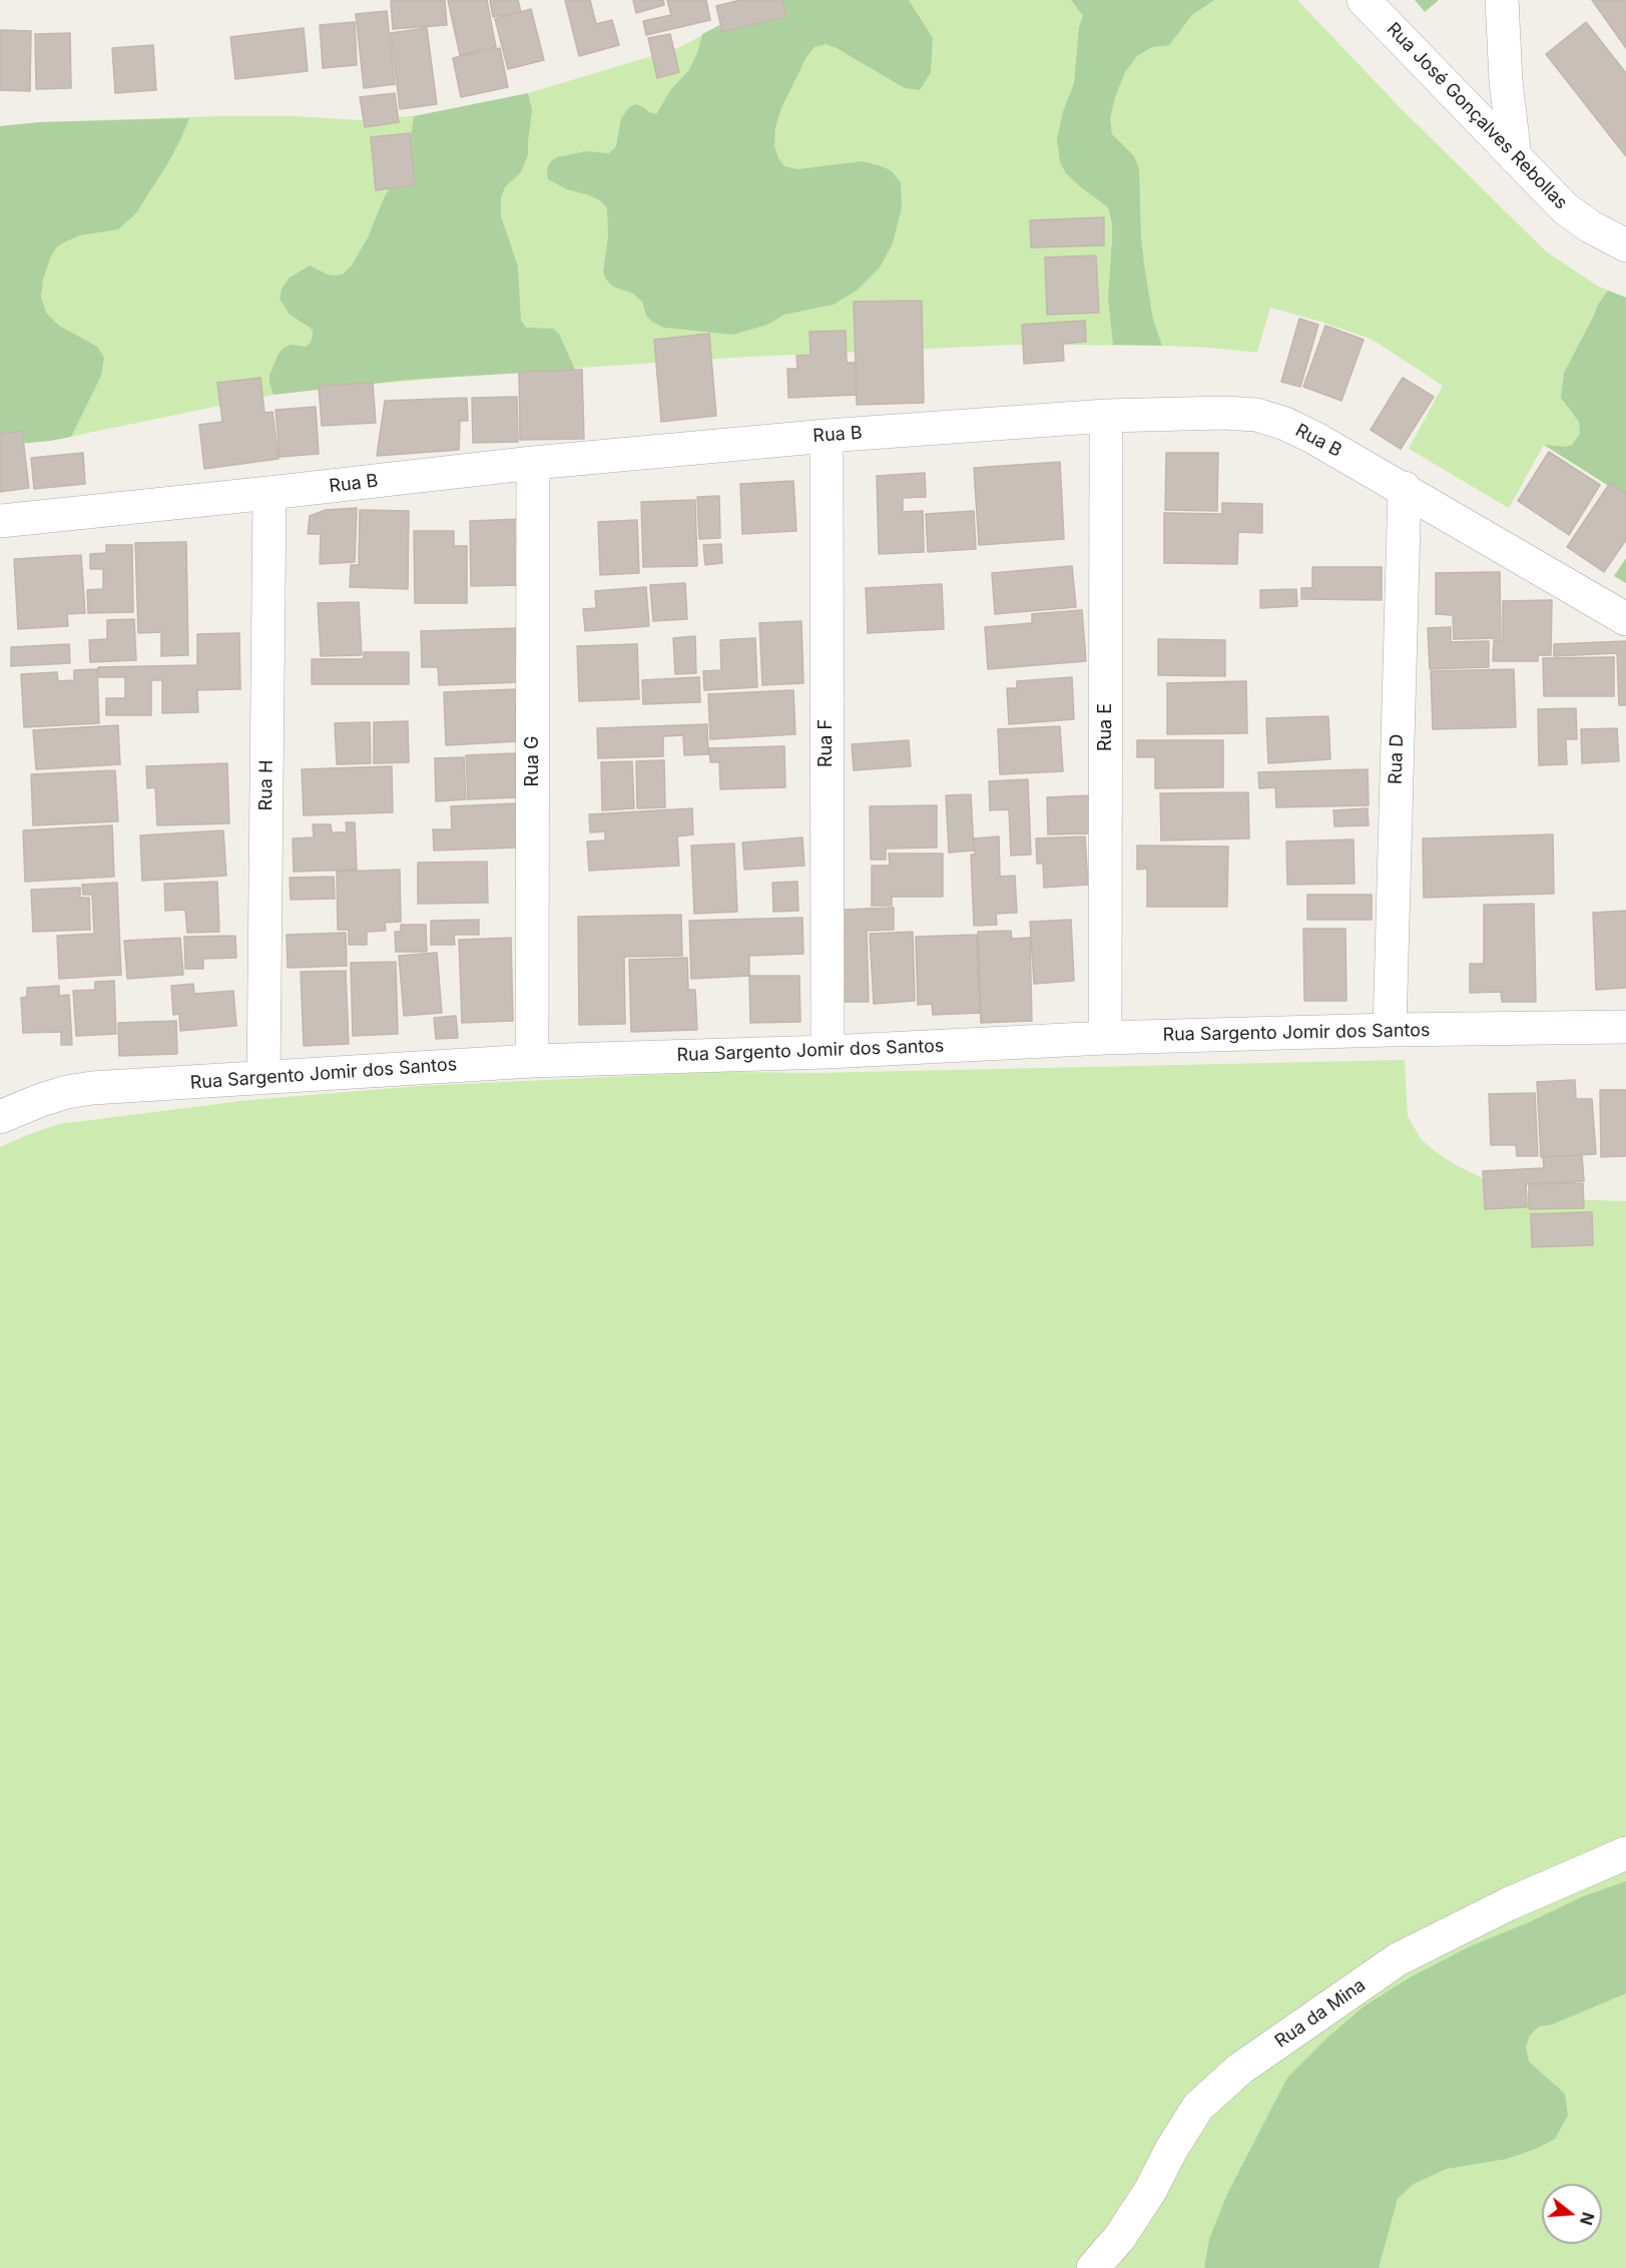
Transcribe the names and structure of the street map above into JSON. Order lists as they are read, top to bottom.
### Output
{
  "streets": {
    "street": [
      "Rua José Gonçalves Rebollas",
      "Rua B",
      "Rua E",
      "Rua F",
      "Rua D",
      "Rua G",
      "Rua H",
      "Rua Sargento Jomir dos Santos",
      "Rua da Mina"
    ]
  },
  "crossings": [
    ["Rua B", "Rua E"],
    ["Rua B", "Rua F"],
    ["Rua B", "Rua D"],
    ["Rua B", "Rua G"],
    ["Rua B", "Rua H"],
    ["Rua E", "Rua Sargento Jomir dos Santos"],
    ["Rua F", "Rua Sargento Jomir dos Santos"],
    ["Rua D", "Rua Sargento Jomir dos Santos"],
    ["Rua G", "Rua Sargento Jomir dos Santos"],
    ["Rua H", "Rua Sargento Jomir dos Santos"]
  ],
  "north": "right"
}
